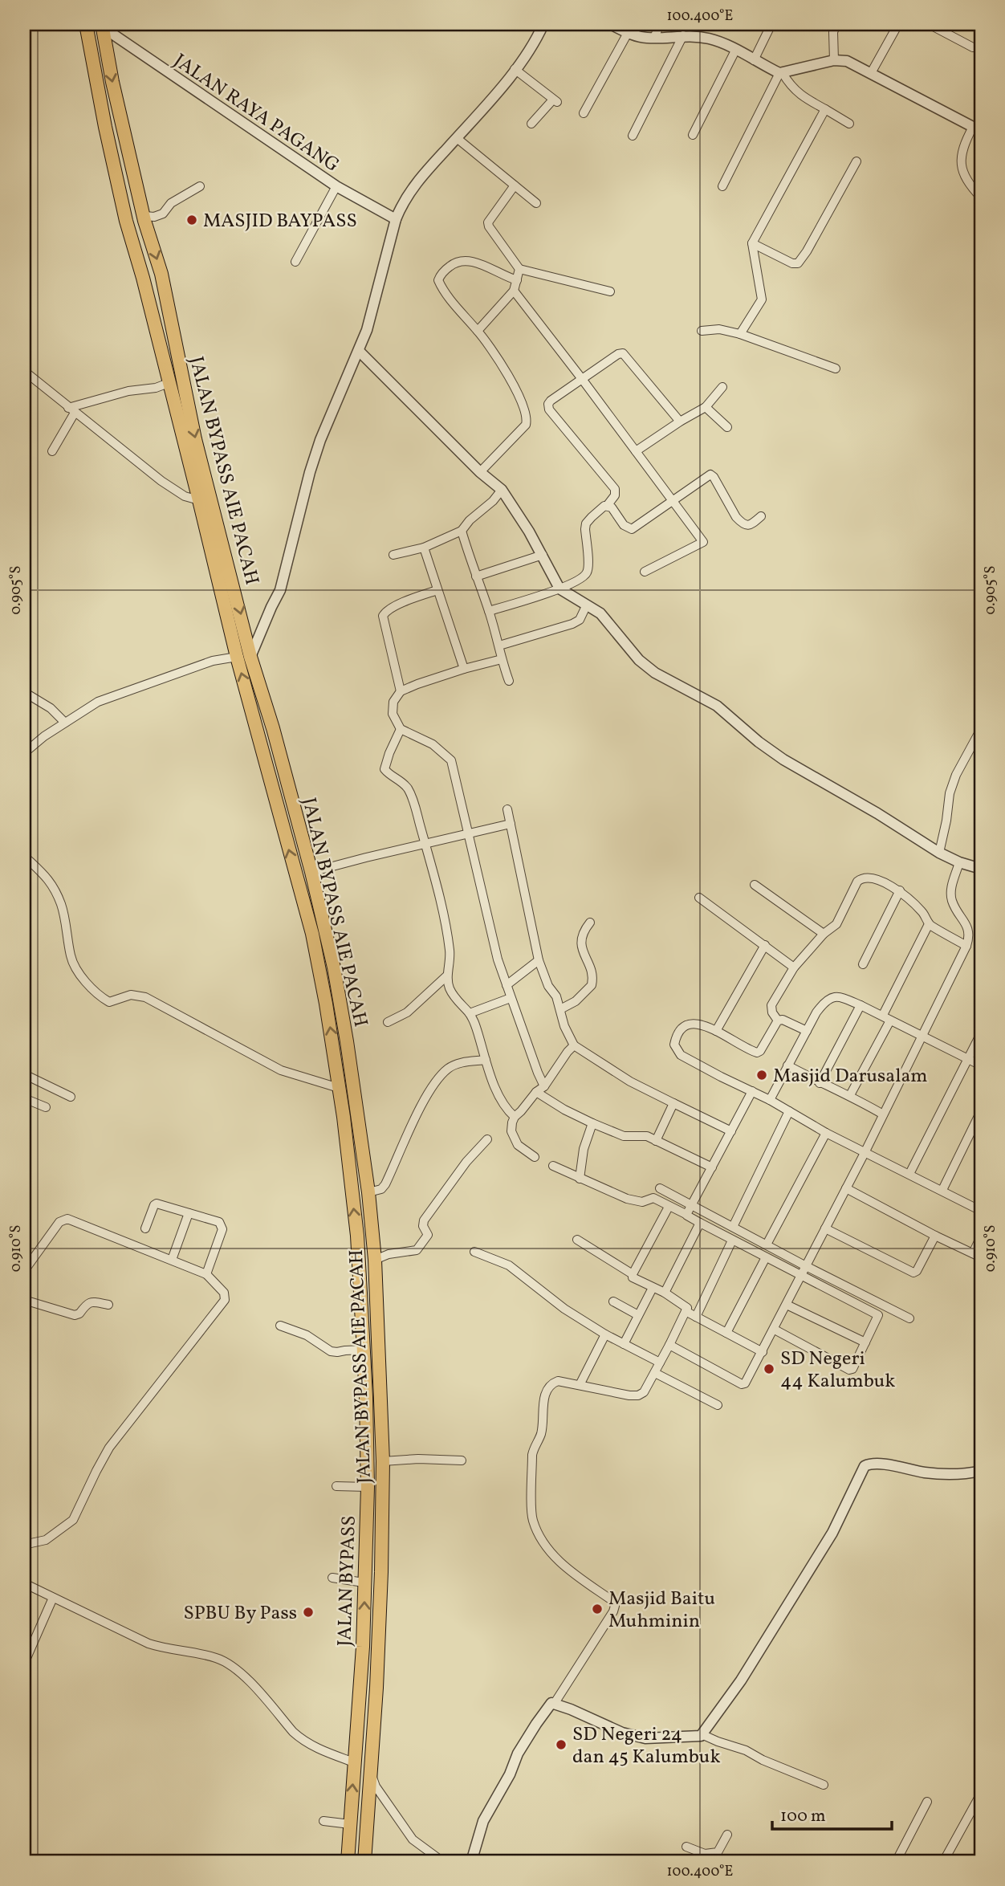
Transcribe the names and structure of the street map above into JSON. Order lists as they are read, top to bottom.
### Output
{
  "streets": {
    "highway": ["JALAN BYPASS AIE PACAH", "JALAN BYPASS"],
    "street": ["JALAN RAYA PAGANG"]
  },
  "crossings": [
    ["JALAN RAYA PAGANG", "JALAN BYPASS AIE PACAH"]
  ],
  "one_way": ["JALAN BYPASS"],
  "places": [
    "MASJID BAYPASS",
    "Masjid Darusalam",
    "SD Negeri 44 Kalumbuk",
    "Masjid Baitu Muhminin",
    "SPBU By Pass",
    "SD Negeri 24 dan 45 Kalumbuk"
  ],
  "scale_bar": "100 m",
  "coordinates": ["100.400°E", "0.905°S", "0.910°S"]
}
